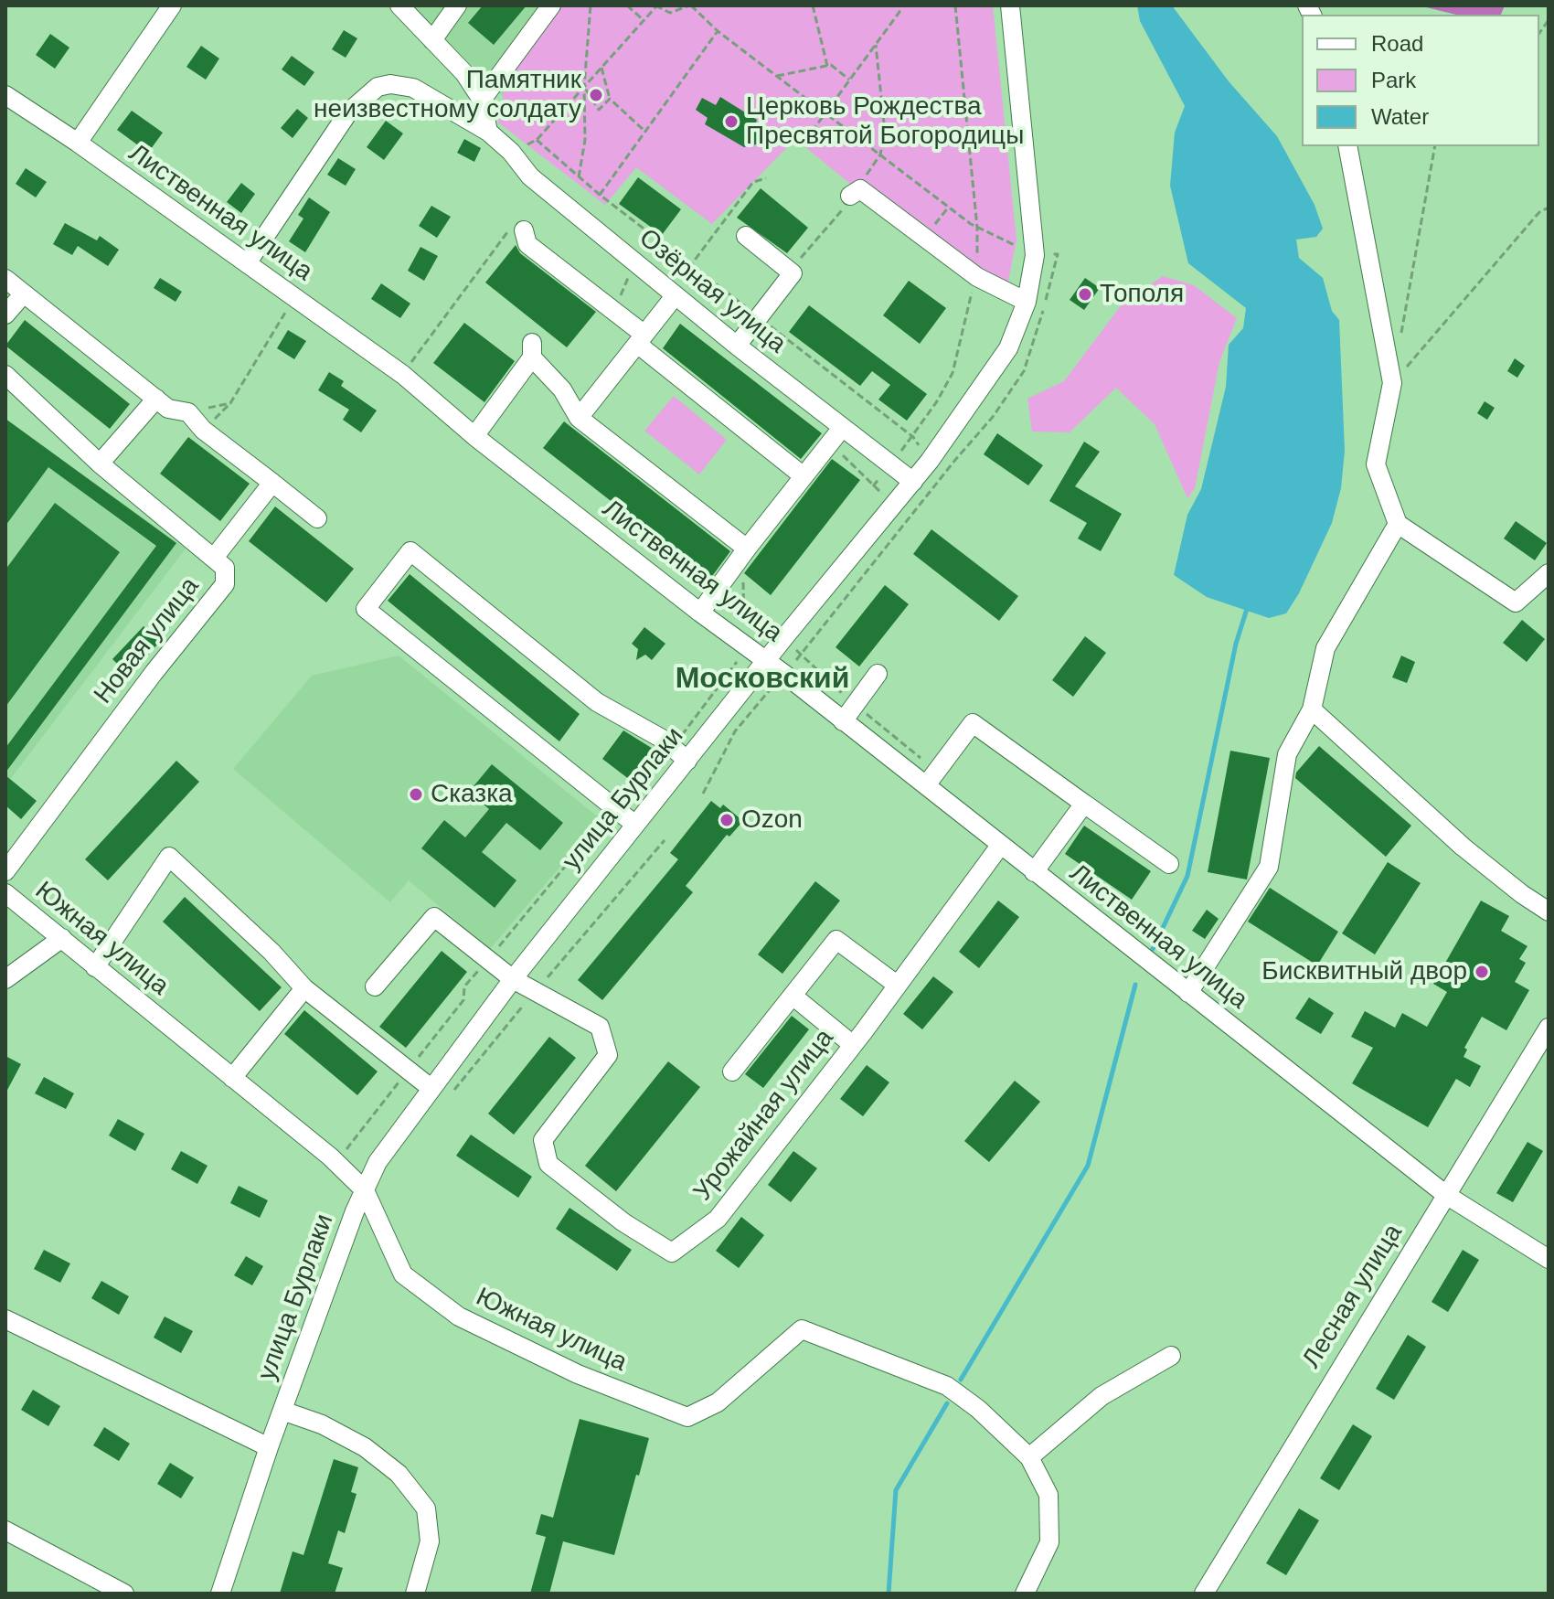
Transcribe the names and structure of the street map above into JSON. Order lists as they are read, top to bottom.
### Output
{
  "streets": {
    "street": [
      "Лиственная улица",
      "Озёрная улица",
      "Новая улица",
      "улица Бурлаки",
      "Южная улица",
      "Урожайная улица",
      "Лесная улица"
    ]
  },
  "crossings": [
    ["Лиственная улица", "Озёрная улица"],
    ["Лиственная улица", "улица Бурлаки"],
    ["Лиственная улица", "Урожайная улица"],
    ["Лиственная улица", "Лесная улица"],
    ["Озёрная улица", "улица Бурлаки"],
    ["улица Бурлаки", "Южная улица"],
    ["улица Бурлаки", "Урожайная улица"]
  ],
  "districts": ["Московский"],
  "places": [
    "Памятник неизвестному солдату",
    "Церковь Рождества Пресвятой Богородицы",
    "Тополя",
    "Сказка",
    "Ozon",
    "Бисквитный двор"
  ],
  "legend": ["Road", "Park", "Water"]
}
